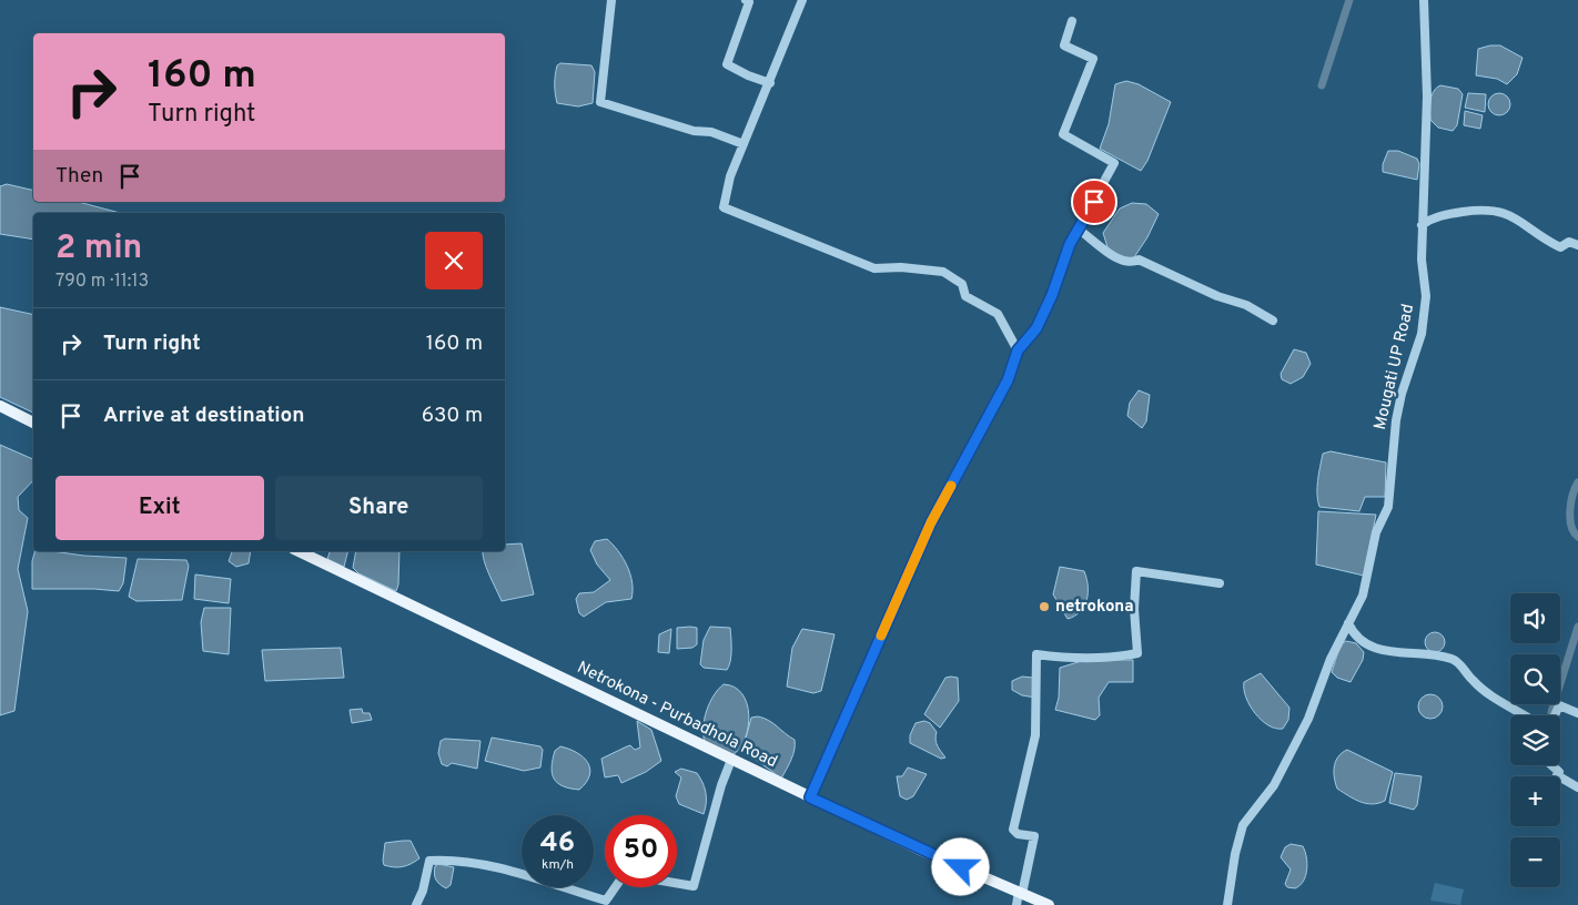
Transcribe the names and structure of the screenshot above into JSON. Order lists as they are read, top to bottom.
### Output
{
  "streets": {
    "main road": ["Netrokona - Purbadhola Road"],
    "street": ["Mougati UP Road"]
  },
  "places": ["netrokona"],
  "page": {
    "turn": ["160 m", "Turn right"],
    "then": "Then",
    "heading": ["2 min", "790 m · 11:13"],
    "list": [
      {
        "name": "Turn right",
        "value": "160 m"
      },
      {
        "name": "Arrive at destination",
        "value": "630 m"
      }
    ],
    "buttons": ["Exit", "Share"],
    "map_buttons": ["+", "−"],
    "speed": "46 km/h",
    "limit": "50"
  }
}
